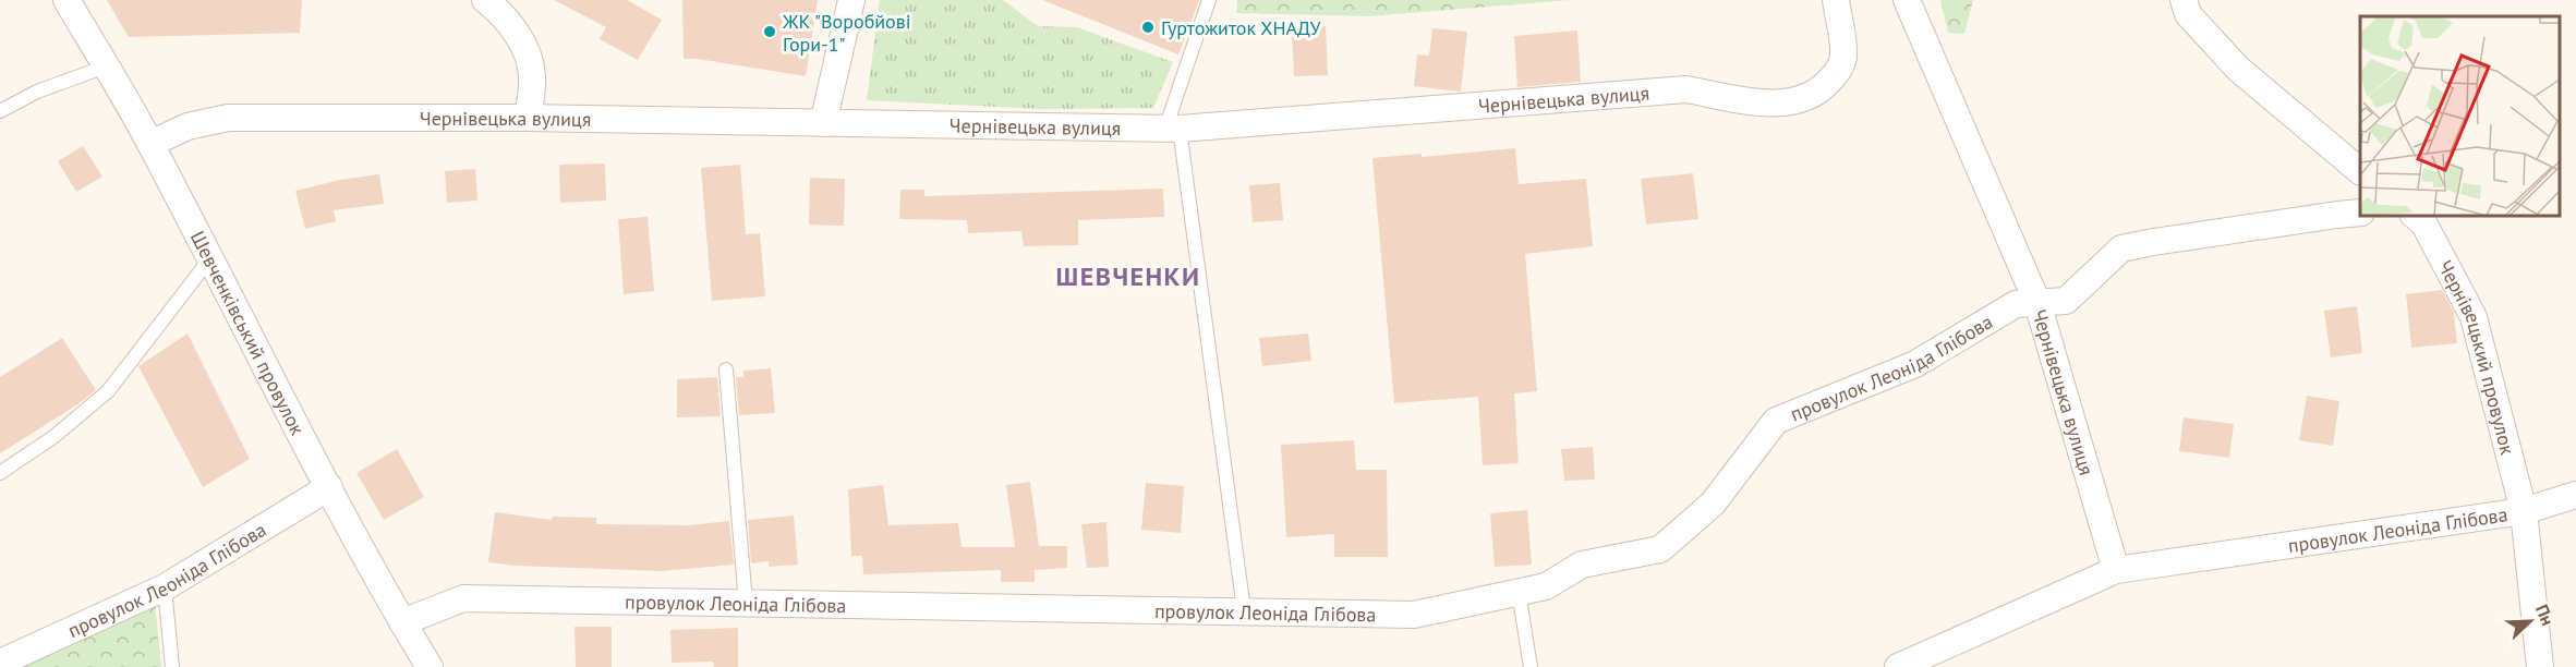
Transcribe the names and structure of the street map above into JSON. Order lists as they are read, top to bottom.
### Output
{
  "streets": {
    "street": [
      "Чернівецька вулиця",
      "Шевченківський провулок",
      "Чернівецький провулок",
      "провулок Леоніда Глібова"
    ]
  },
  "crossings": [
    ["Чернівецька вулиця", "Шевченківський провулок"],
    ["Чернівецька вулиця", "провулок Леоніда Глібова"],
    ["Шевченківський провулок", "провулок Леоніда Глібова"],
    ["Чернівецький провулок", "провулок Леоніда Глібова"]
  ],
  "districts": ["ШЕВЧЕНКИ"],
  "places": ["Гуртожиток ХНАДУ", "ЖК \"Воробйові Гори-1\""],
  "north": "top right"
}
